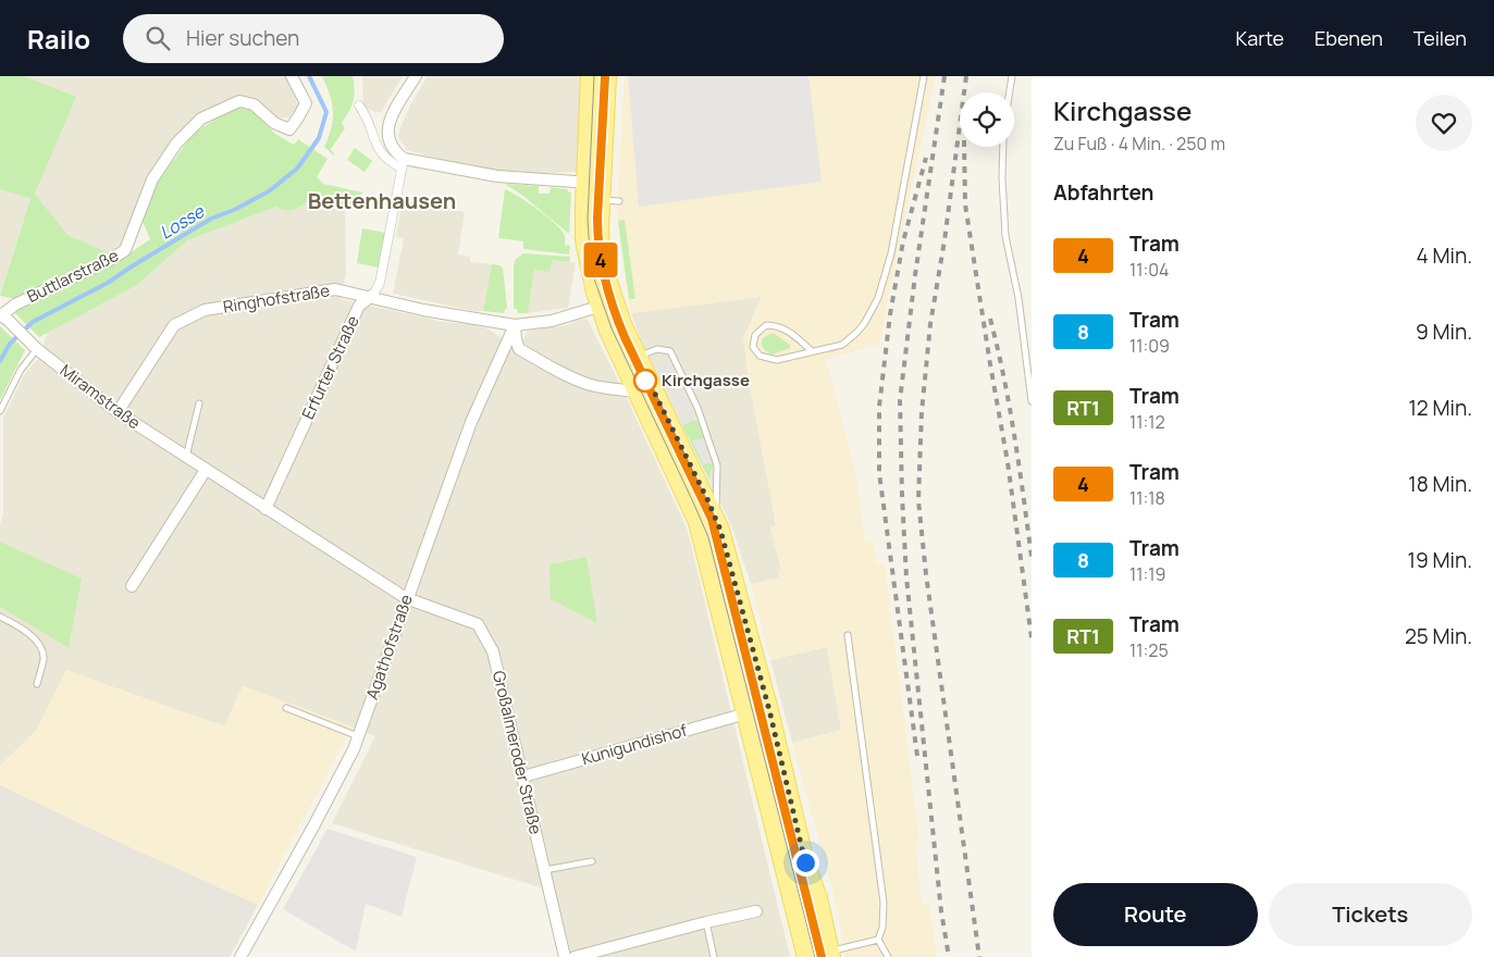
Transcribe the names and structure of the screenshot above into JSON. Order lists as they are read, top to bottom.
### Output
{
  "streets": {
    "street": [
      "Buttlarstraße",
      "Ringhofstraße",
      "Erfurter Straße",
      "Miramstraße",
      "Agathofstraße",
      "Kunigundishof",
      "Großalmeroder Straße"
    ]
  },
  "crossings": [
    ["Buttlarstraße", "Miramstraße"],
    ["Ringhofstraße", "Erfurter Straße"],
    ["Ringhofstraße", "Miramstraße"],
    ["Ringhofstraße", "Agathofstraße"],
    ["Erfurter Straße", "Miramstraße"],
    ["Miramstraße", "Agathofstraße"],
    ["Miramstraße", "Großalmeroder Straße"],
    ["Agathofstraße", "Großalmeroder Straße"],
    ["Kunigundishof", "Großalmeroder Straße"]
  ],
  "districts": ["Bettenhausen"],
  "water": ["Losse"],
  "places": ["Kirchgasse"],
  "lines": ["tram line 4"],
  "page": {
    "header": "Railo",
    "search": "Hier suchen",
    "nav": ["Karte", "Ebenen", "Teilen"],
    "on_map": "4",
    "heading": [
      ["Kirchgasse", "Zu Fuß · 4 Min. · 250 m"],
      "Abfahrten"
    ],
    "list": [
      {
        "mark": "4",
        "name": "Tram",
        "note": "11:04",
        "value": "4 Min."
      },
      {
        "mark": "8",
        "name": "Tram",
        "note": "11:09",
        "value": "9 Min."
      },
      {
        "mark": "RT1",
        "name": "Tram",
        "note": "11:12",
        "value": "12 Min."
      },
      {
        "mark": "4",
        "name": "Tram",
        "note": "11:18",
        "value": "18 Min."
      },
      {
        "mark": "8",
        "name": "Tram",
        "note": "11:19",
        "value": "19 Min."
      },
      {
        "mark": "RT1",
        "name": "Tram",
        "note": "11:25",
        "value": "25 Min."
      }
    ],
    "buttons": ["Route", "Tickets"]
  }
}
